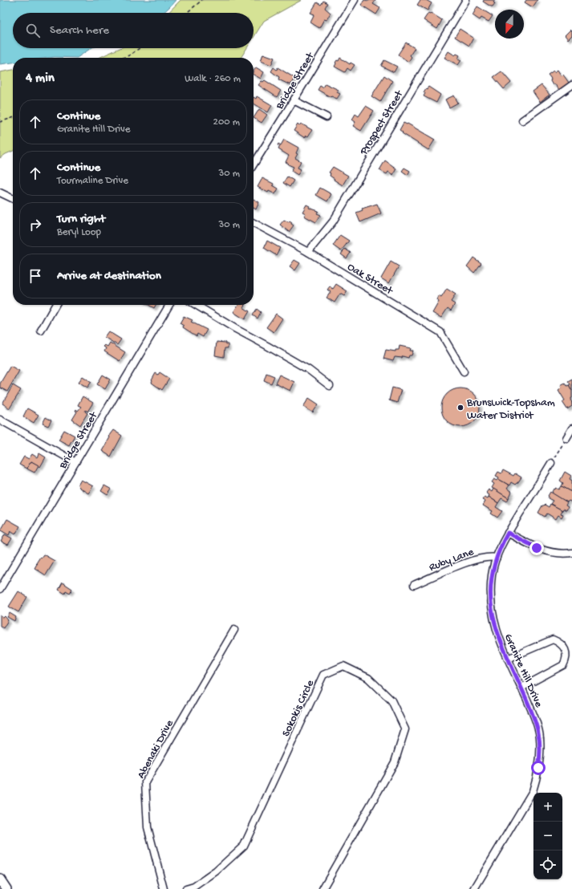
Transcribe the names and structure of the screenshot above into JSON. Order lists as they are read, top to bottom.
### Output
{
  "streets": {
    "street": [
      "Bridge Street",
      "Prospect Street",
      "Oak Street",
      "Ruby Lane",
      "Granite Hill Drive",
      "Sokokis Circle",
      "Abenaki Drive"
    ]
  },
  "crossings": [
    ["Prospect Street", "Oak Street"],
    ["Ruby Lane", "Granite Hill Drive"]
  ],
  "places": ["Brunswick-Topsham Water District"],
  "north": "bottom",
  "page": {
    "search": "Search here",
    "heading": ["4 min", "Walk · 260 m"],
    "list": [
      ["Continue", "Granite Hill Drive", "200 m"],
      ["Continue", "Tourmaline Drive", "30 m"],
      ["Turn right", "Beryl Loop", "30 m"],
      "Arrive at destination"
    ],
    "map_buttons": ["+", "−"]
  }
}
